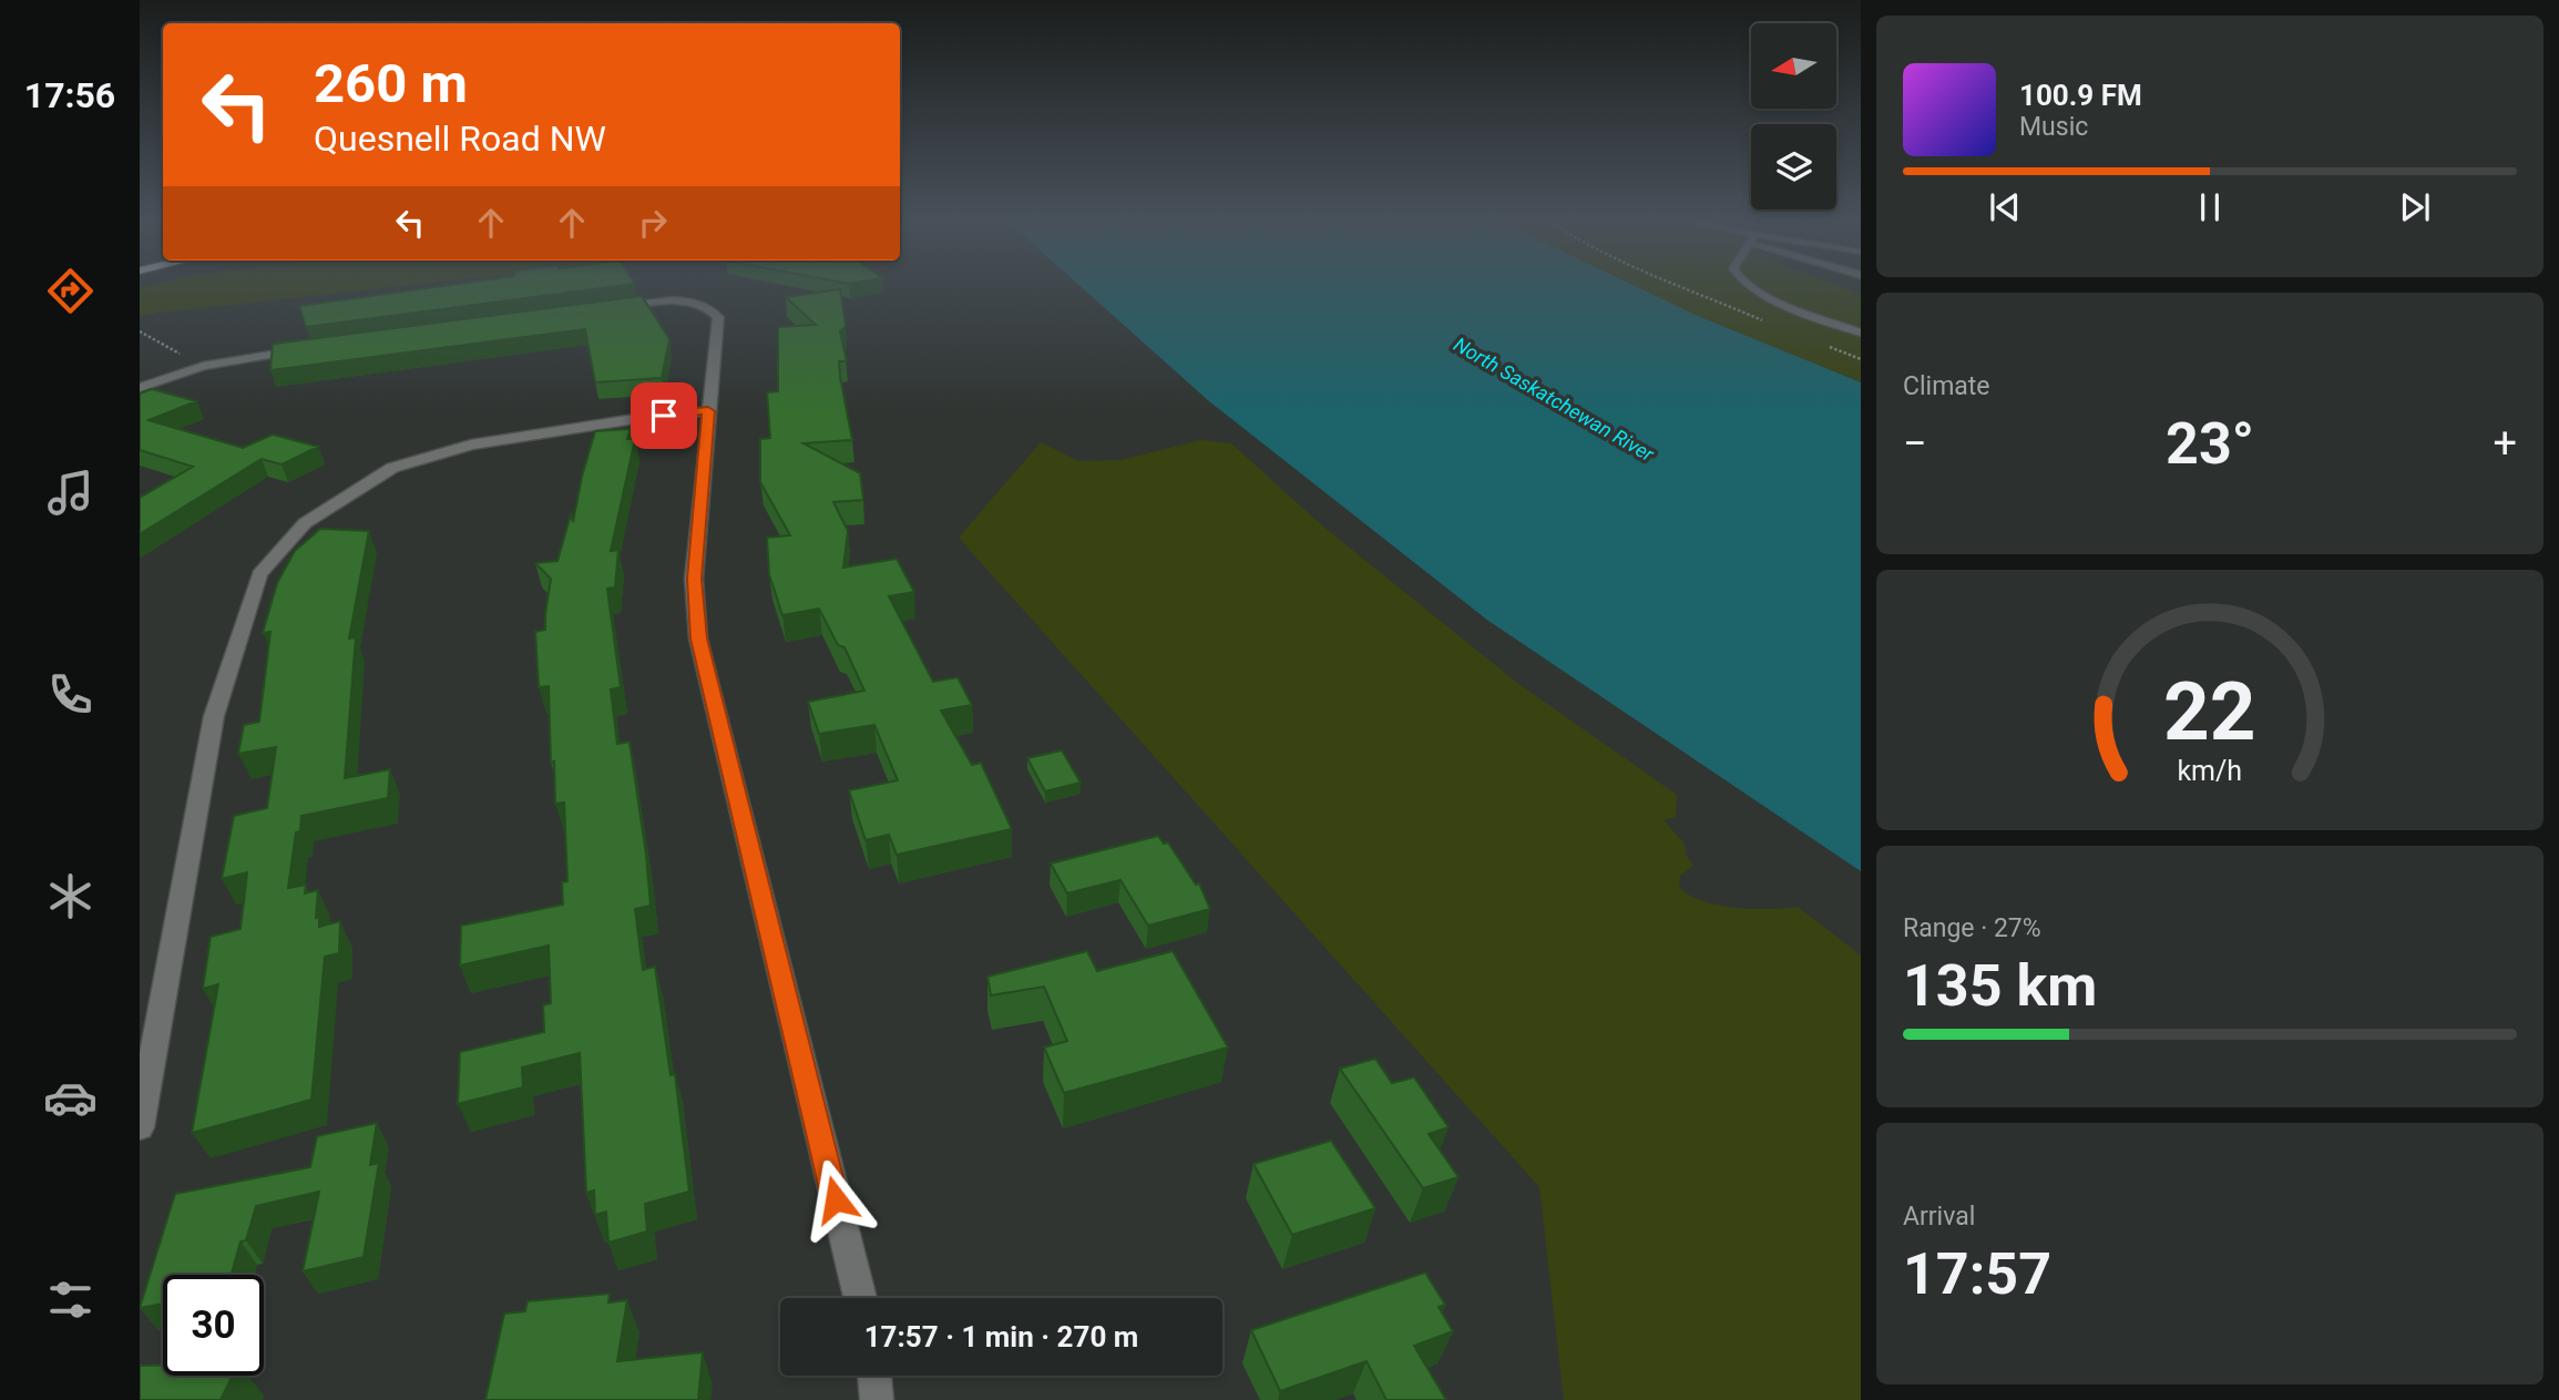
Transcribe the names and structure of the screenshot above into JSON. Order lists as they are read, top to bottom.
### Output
{
  "water": ["North Saskatchewan River"],
  "north": "left",
  "page": {
    "tabs": "17:56",
    "turn": ["260 m", "Quesnell Road NW"],
    "song": ["100.9 FM", "Music"],
    "tile": [
      "Climate",
      ["Range · 27%", "135 km"],
      ["Arrival", "17:57"]
    ],
    "heat": ["−", "23°", "+"],
    "limit": "30",
    "trip": "17:57 · 1 min · 270 m",
    "gauge": ["22", "km/h"]
  }
}
